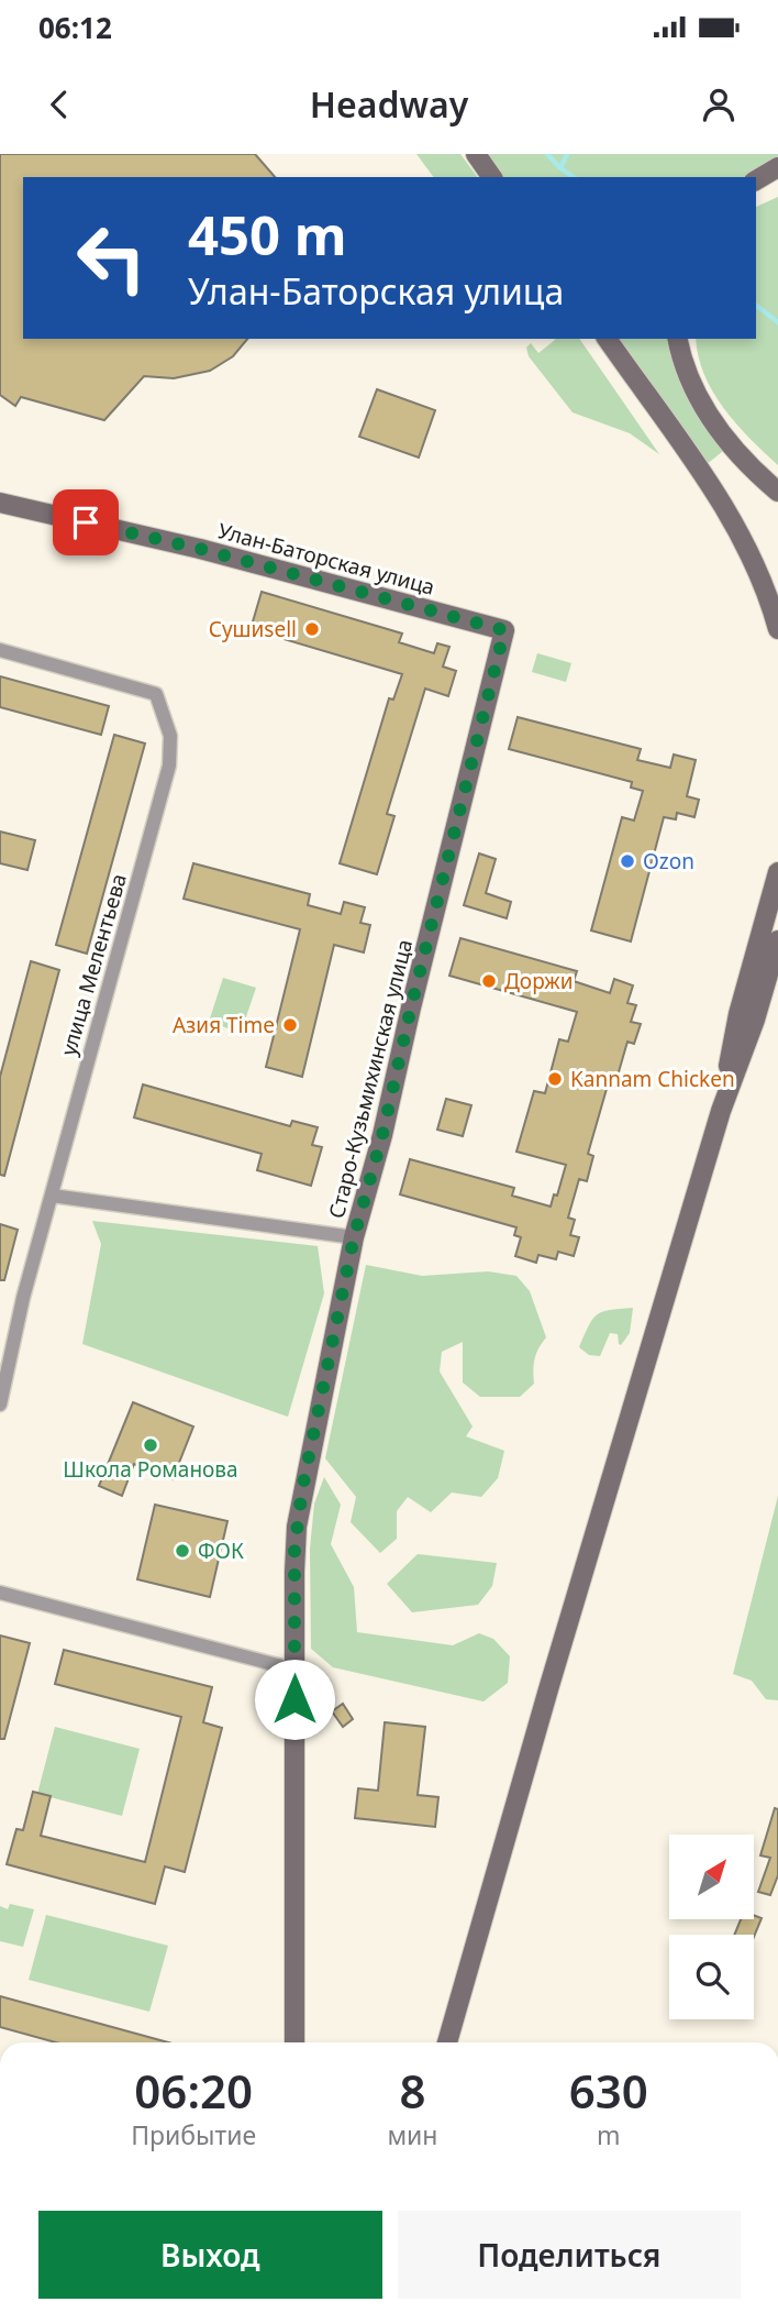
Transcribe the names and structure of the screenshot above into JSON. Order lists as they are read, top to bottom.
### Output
{
  "streets": {
    "main road": ["Улан-Баторская улица", "Старо-Кузьмихинская улица"],
    "street": ["улица Мелентьева"]
  },
  "crossings": [
    ["Улан-Баторская улица", "Старо-Кузьмихинская улица"]
  ],
  "places": [
    "Сушиsell",
    "Ozon",
    "Доржи",
    "Азия Time",
    "Kannam Chicken",
    "Школа Романова",
    "ФОК"
  ],
  "north": "top right",
  "page": {
    "status": "06:12",
    "header": "Headway",
    "turn": ["450 m", "Улан-Баторская улица"],
    "eta": [
      "06:20",
      "Прибытие",
      "8",
      "мин",
      "630",
      "m"
    ],
    "buttons": ["Выход", "Поделиться"]
  }
}
